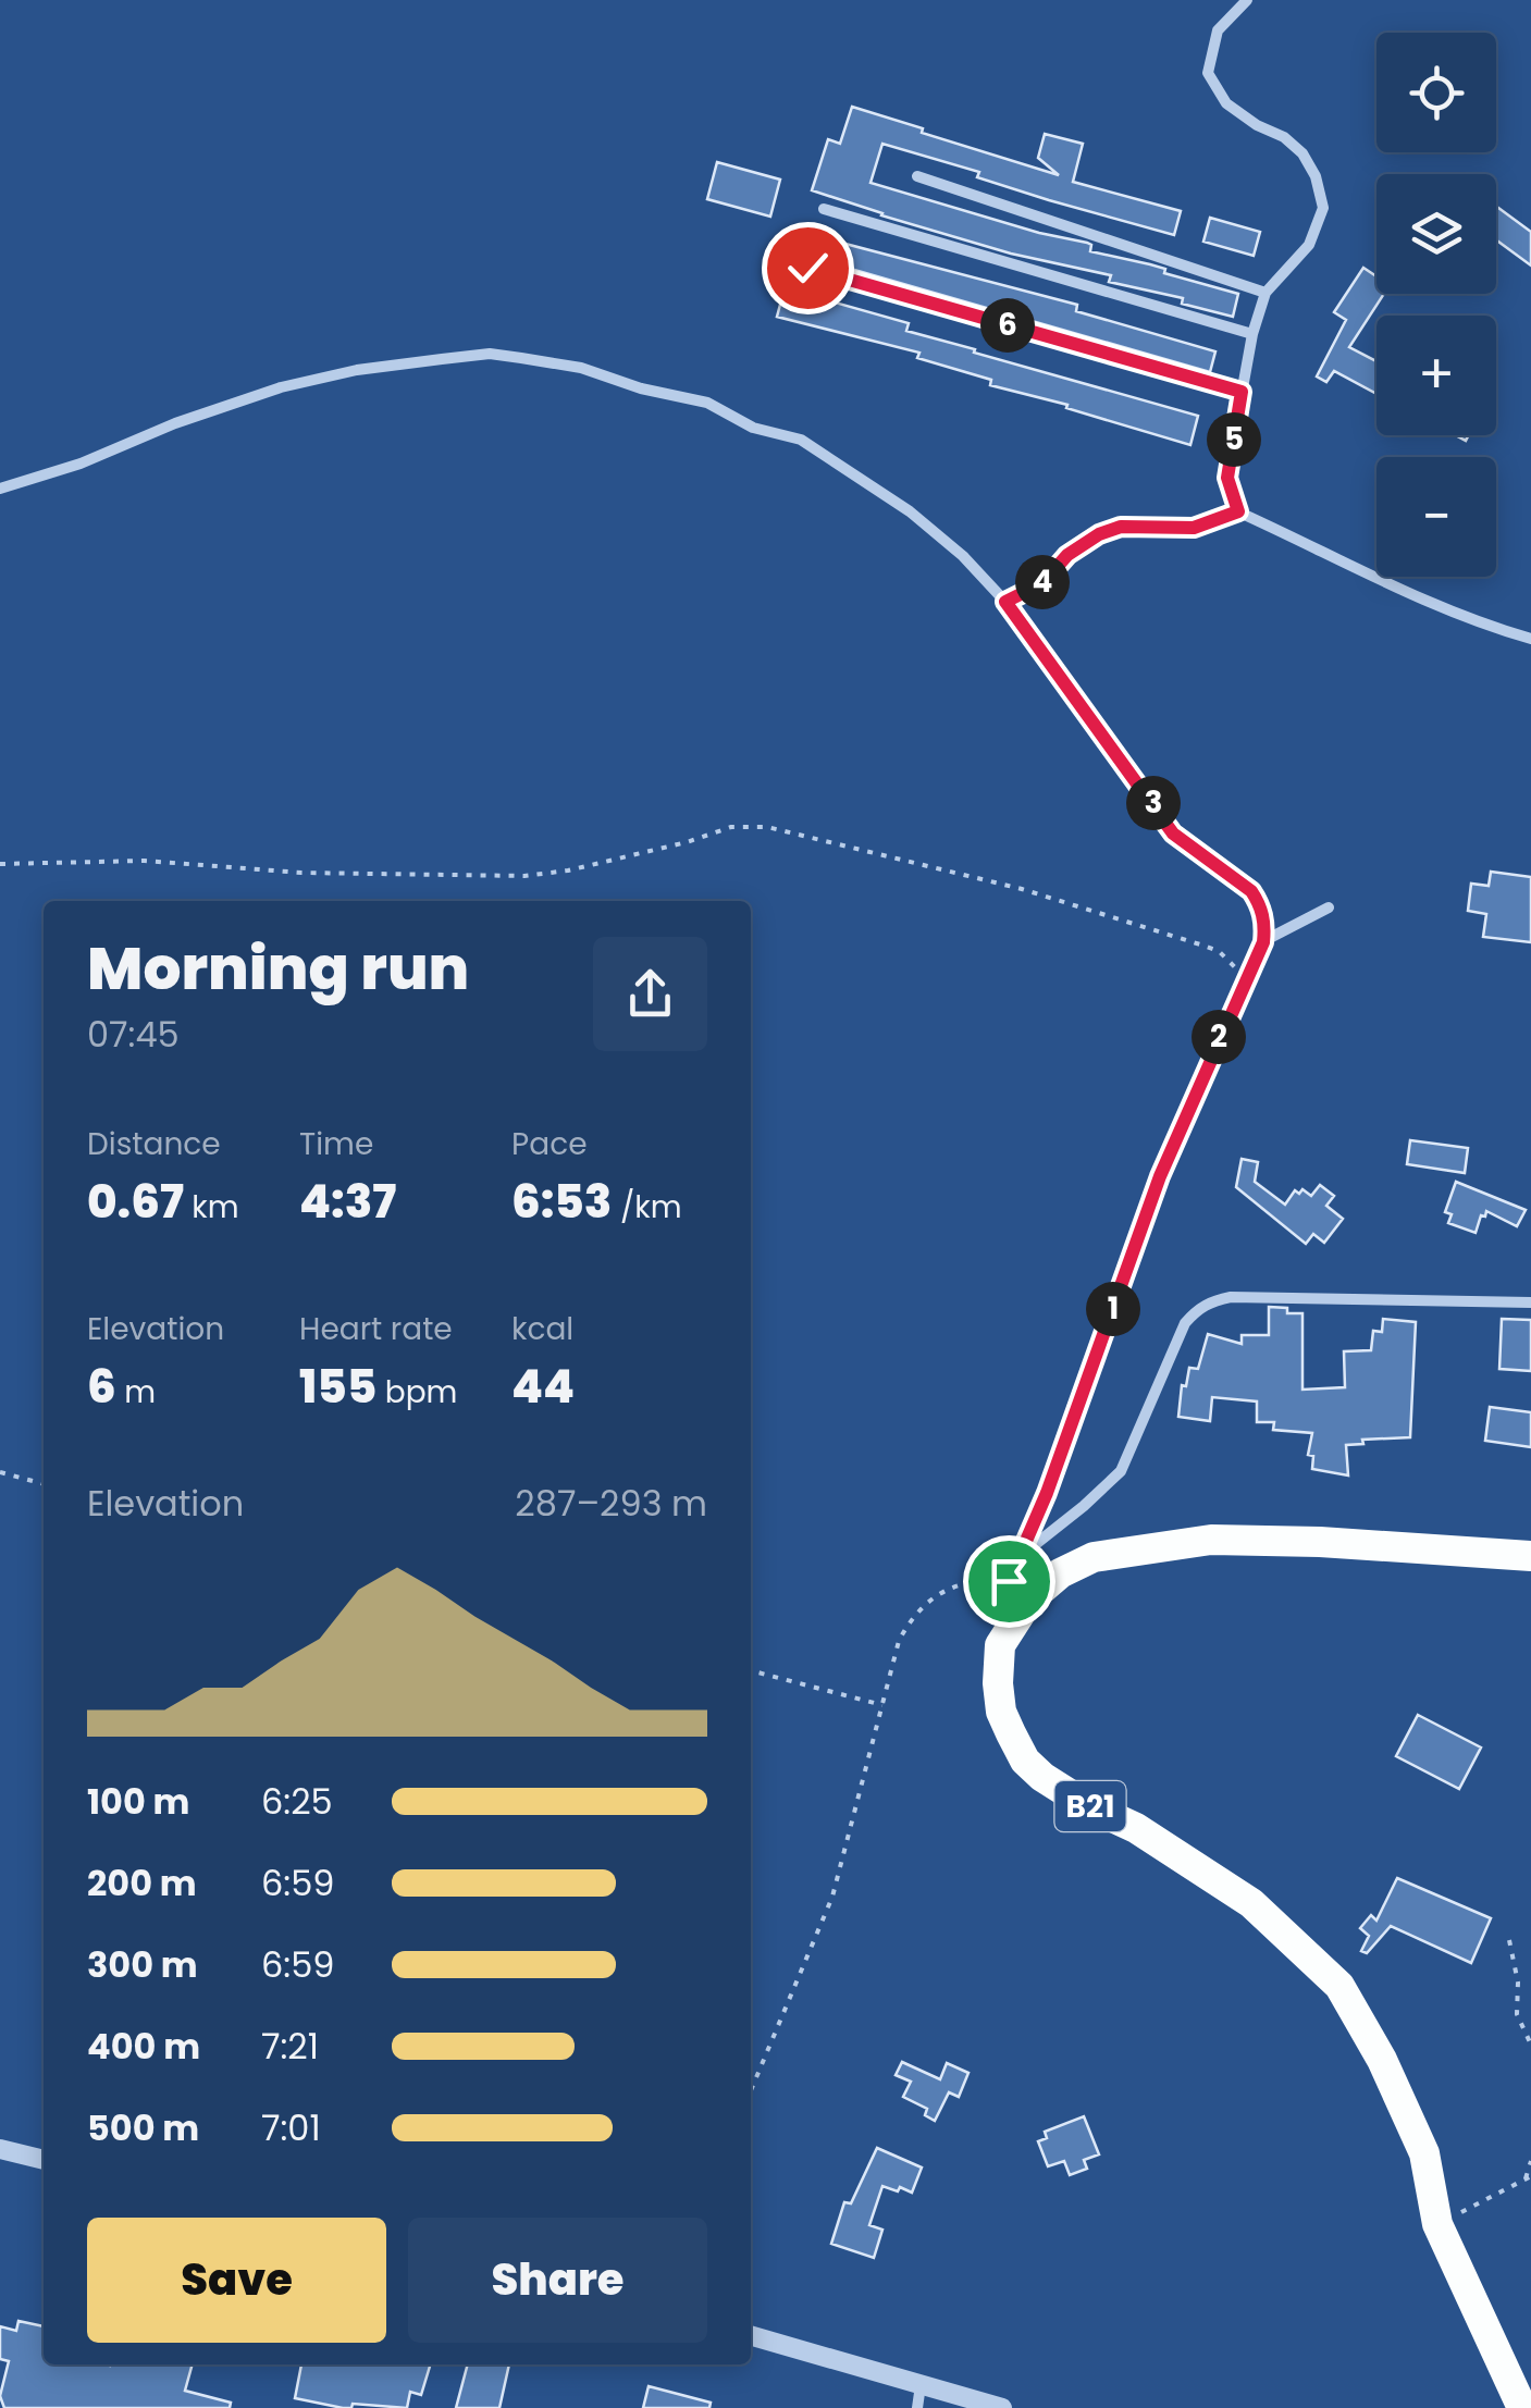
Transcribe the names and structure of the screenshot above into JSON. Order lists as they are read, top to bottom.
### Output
{
  "streets": {
    "highway": ["B21"]
  },
  "page": {
    "map_buttons": ["+", "−"],
    "pins": [
      "6",
      "5",
      "4",
      "3",
      "2",
      "1"
    ],
    "heading": ["Morning run", "07:45"],
    "stats": [
      ["Distance", "0.67 km"],
      ["Time", "4:37"],
      ["Pace", "6:53 /km"],
      ["Elevation", "6 m"],
      ["Heart rate", "155 bpm"],
      ["kcal", "44"]
    ],
    "chart": ["Elevation", "287–293 m"],
    "list": [
      {
        "name": "100 m",
        "note": "6:25"
      },
      {
        "name": "200 m",
        "note": "6:59"
      },
      {
        "name": "300 m",
        "note": "6:59"
      },
      {
        "name": "400 m",
        "note": "7:21"
      },
      {
        "name": "500 m",
        "note": "7:01"
      }
    ],
    "buttons": ["Save", "Share"]
  }
}
